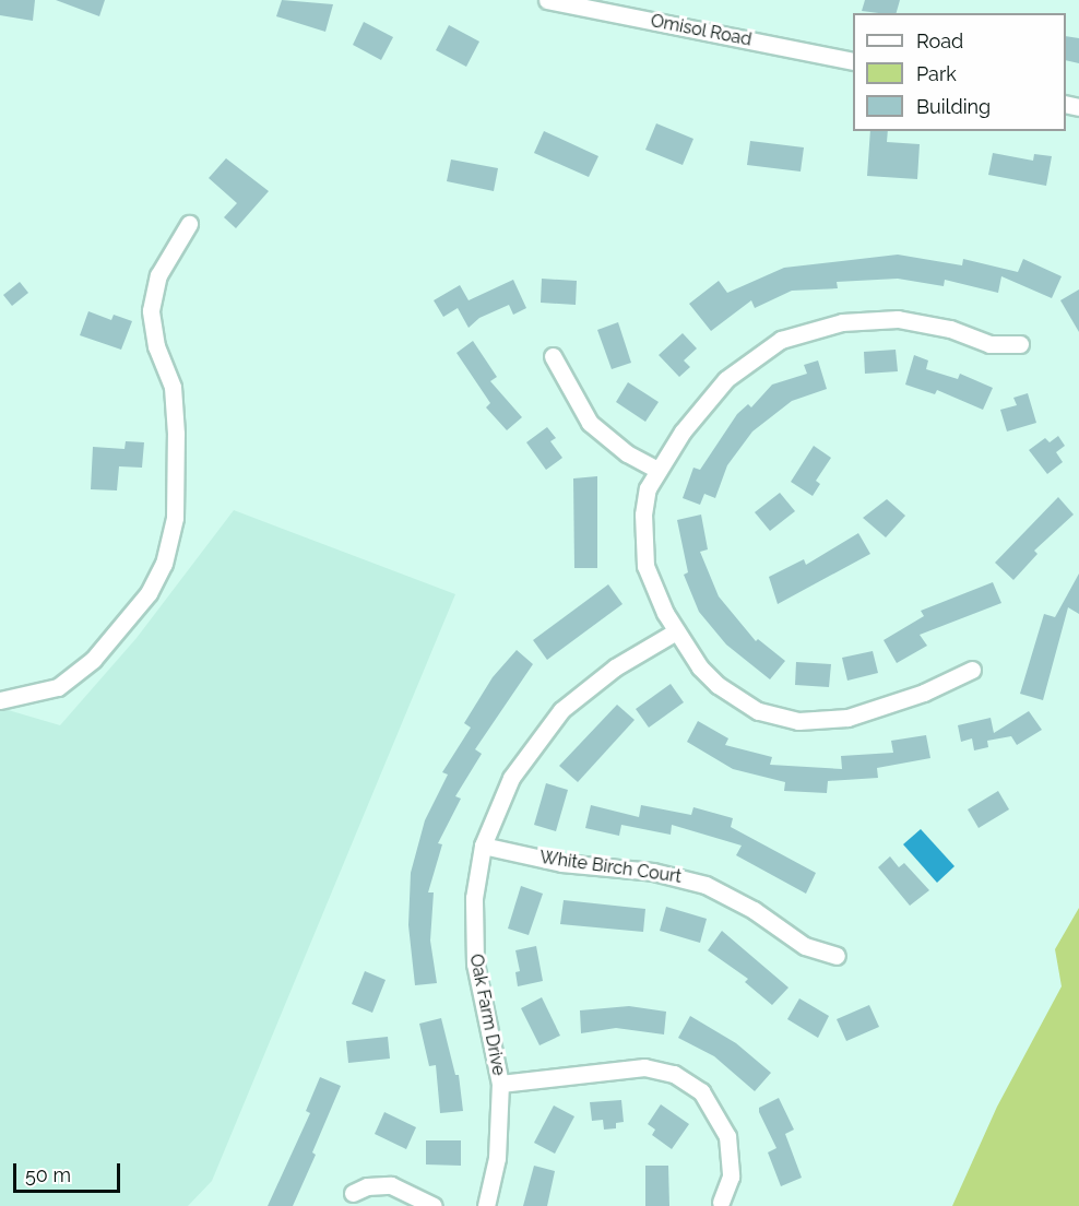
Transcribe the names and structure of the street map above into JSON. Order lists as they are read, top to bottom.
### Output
{
  "streets": {
    "street": ["Omisol Road", "White Birch Court", "Oak Farm Drive"]
  },
  "crossings": [
    ["White Birch Court", "Oak Farm Drive"]
  ],
  "legend": ["Road", "Park", "Building"],
  "scale_bar": "50 m"
}
